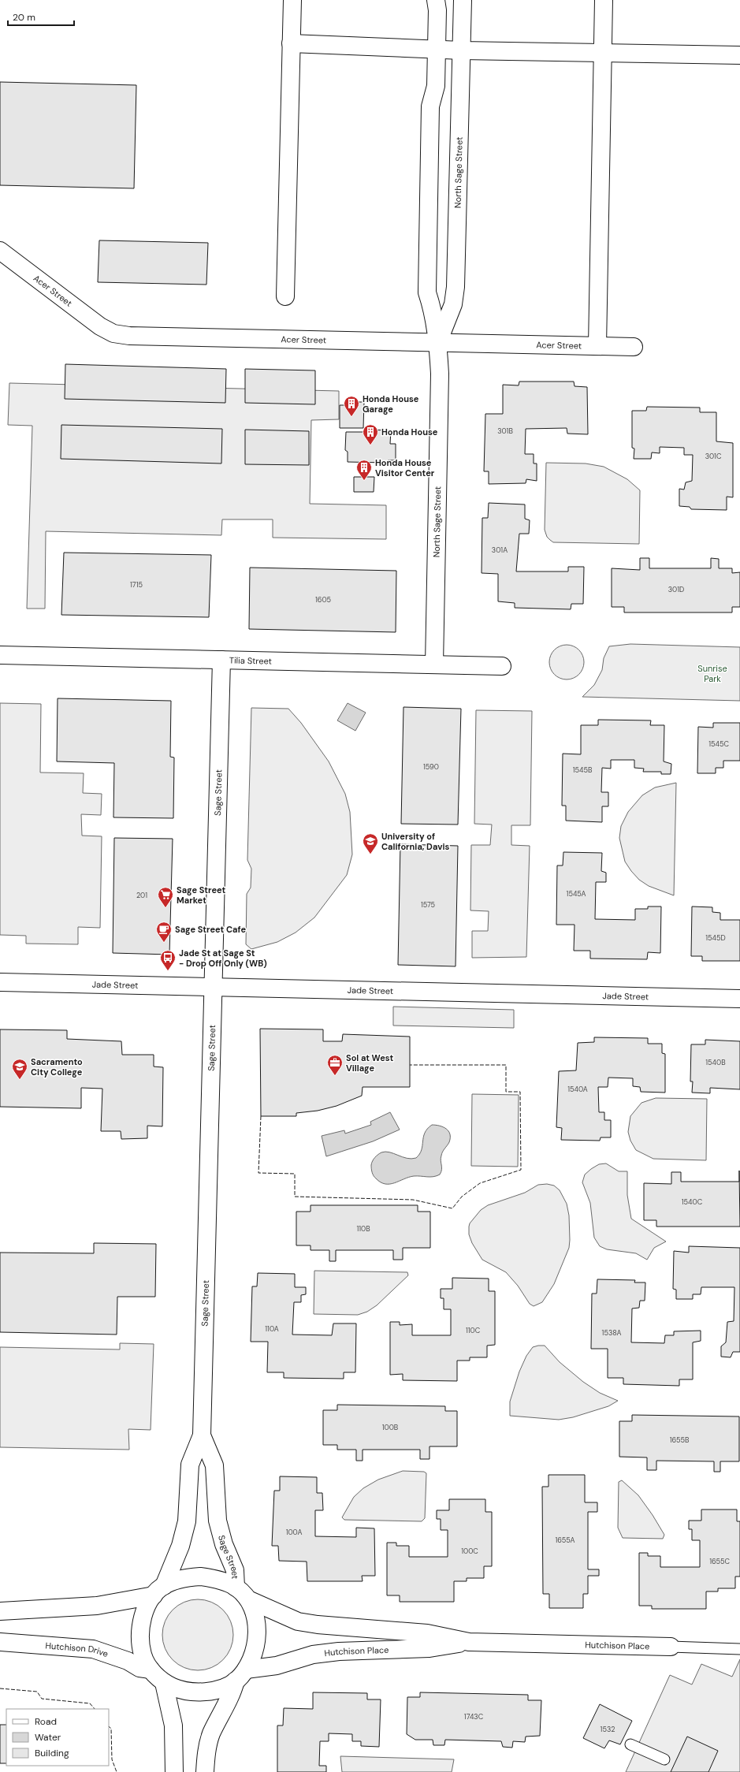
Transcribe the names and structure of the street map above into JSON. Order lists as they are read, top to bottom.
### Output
{
  "streets": {
    "street": [
      "North Sage Street",
      "Acer Street",
      "Tilia Street",
      "Sage Street",
      "Jade Street",
      "Hutchison Place",
      "Hutchison Drive"
    ]
  },
  "crossings": [
    ["North Sage Street", "Acer Street"],
    ["North Sage Street", "Tilia Street"],
    ["Tilia Street", "Sage Street"],
    ["Sage Street", "Jade Street"],
    ["Sage Street", "Hutchison Place"],
    ["Sage Street", "Hutchison Drive"]
  ],
  "parks": ["Sunrise Park"],
  "places": {
    "building": ["Honda House Garage", "Honda House", "Honda House Visitor Center"],
    "school or university": ["University of California, Davis", "Sacramento City College"],
    "supermarket": ["Sage Street Market"],
    "cafe": ["Sage Street Cafe"],
    "bus stop": ["Jade St at Sage St - Drop Off Only (WB)"],
    "office": ["Sol at West Village"]
  },
  "house_numbers": [
    "301B",
    "301C",
    "301A",
    "1715",
    "301D",
    "1605",
    "1545C",
    "1590",
    "1545B",
    "1545A",
    "201",
    "1575",
    "1545D",
    "1540B",
    "1540A",
    "1540C",
    "110B",
    "110A",
    "110C",
    "1538A",
    "100B",
    "1655B",
    "100A",
    "1655A",
    "100C",
    "1655C",
    "1743C",
    "1532"
  ],
  "legend": ["Road", "Water", "Building"],
  "scale_bar": "20 m"
}
